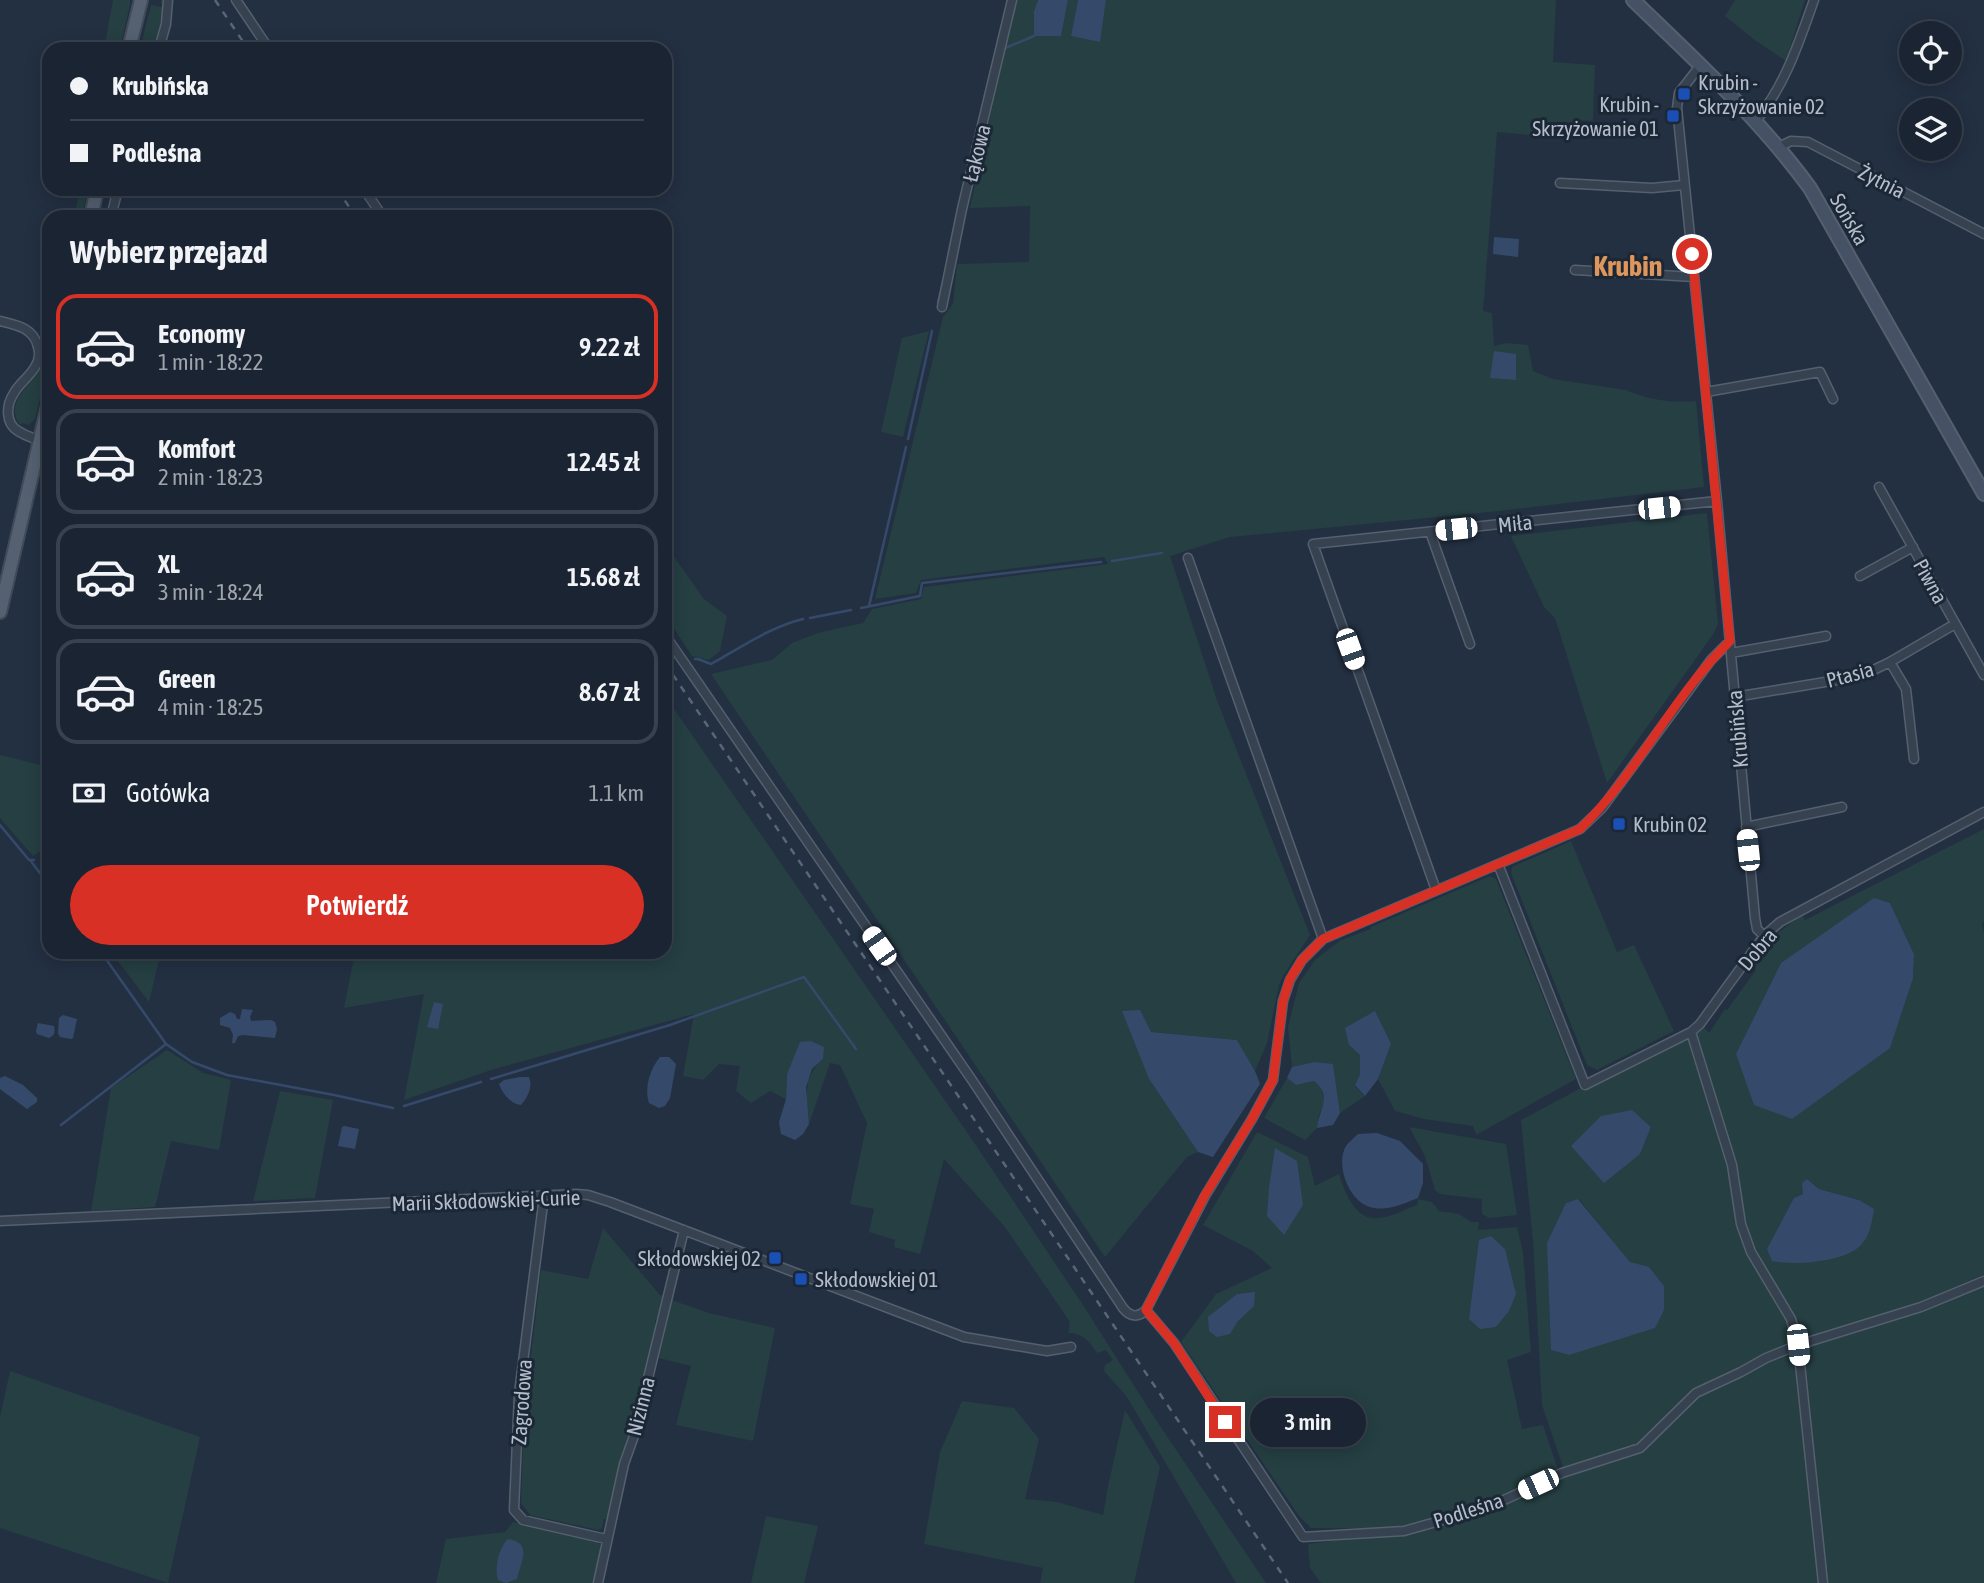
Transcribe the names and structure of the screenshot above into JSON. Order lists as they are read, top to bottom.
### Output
{
  "streets": {
    "street": [
      "Łąkowa",
      "Żytnia",
      "Sońska",
      "Miła",
      "Piwna",
      "Ptasia",
      "Krubińska",
      "Dobra",
      "Marii Skłodowskiej-Curie",
      "Zagrodowa",
      "Nizinna",
      "Podleśna"
    ]
  },
  "crossings": [
    ["Żytnia", "Sońska"],
    ["Sońska", "Krubińska"],
    ["Miła", "Krubińska"],
    ["Piwna", "Ptasia"],
    ["Ptasia", "Krubińska"],
    ["Krubińska", "Dobra"],
    ["Marii Skłodowskiej-Curie", "Zagrodowa"],
    ["Marii Skłodowskiej-Curie", "Nizinna"],
    ["Zagrodowa", "Nizinna"]
  ],
  "districts": ["Krubin"],
  "places": {
    "transit": [
      "Krubin - Skrzyżowanie 02",
      "Krubin - Skrzyżowanie 01",
      "Krubin 02",
      "Skłodowskiej 02",
      "Skłodowskiej 01"
    ]
  },
  "page": {
    "banner": ["Krubińska", "Podleśna"],
    "heading": "Wybierz przejazd",
    "list": [
      {
        "name": "Economy",
        "note": "1 min · 18:22",
        "value": "9.22 zł"
      },
      {
        "name": "Komfort",
        "note": "2 min · 18:23",
        "value": "12.45 zł"
      },
      {
        "name": "XL",
        "note": "3 min · 18:24",
        "value": "15.68 zł"
      },
      {
        "name": "Green",
        "note": "4 min · 18:25",
        "value": "8.67 zł"
      }
    ],
    "pay": ["Gotówka", "1.1 km"],
    "buttons": "Potwierdź",
    "bubble": "3 min"
  }
}
